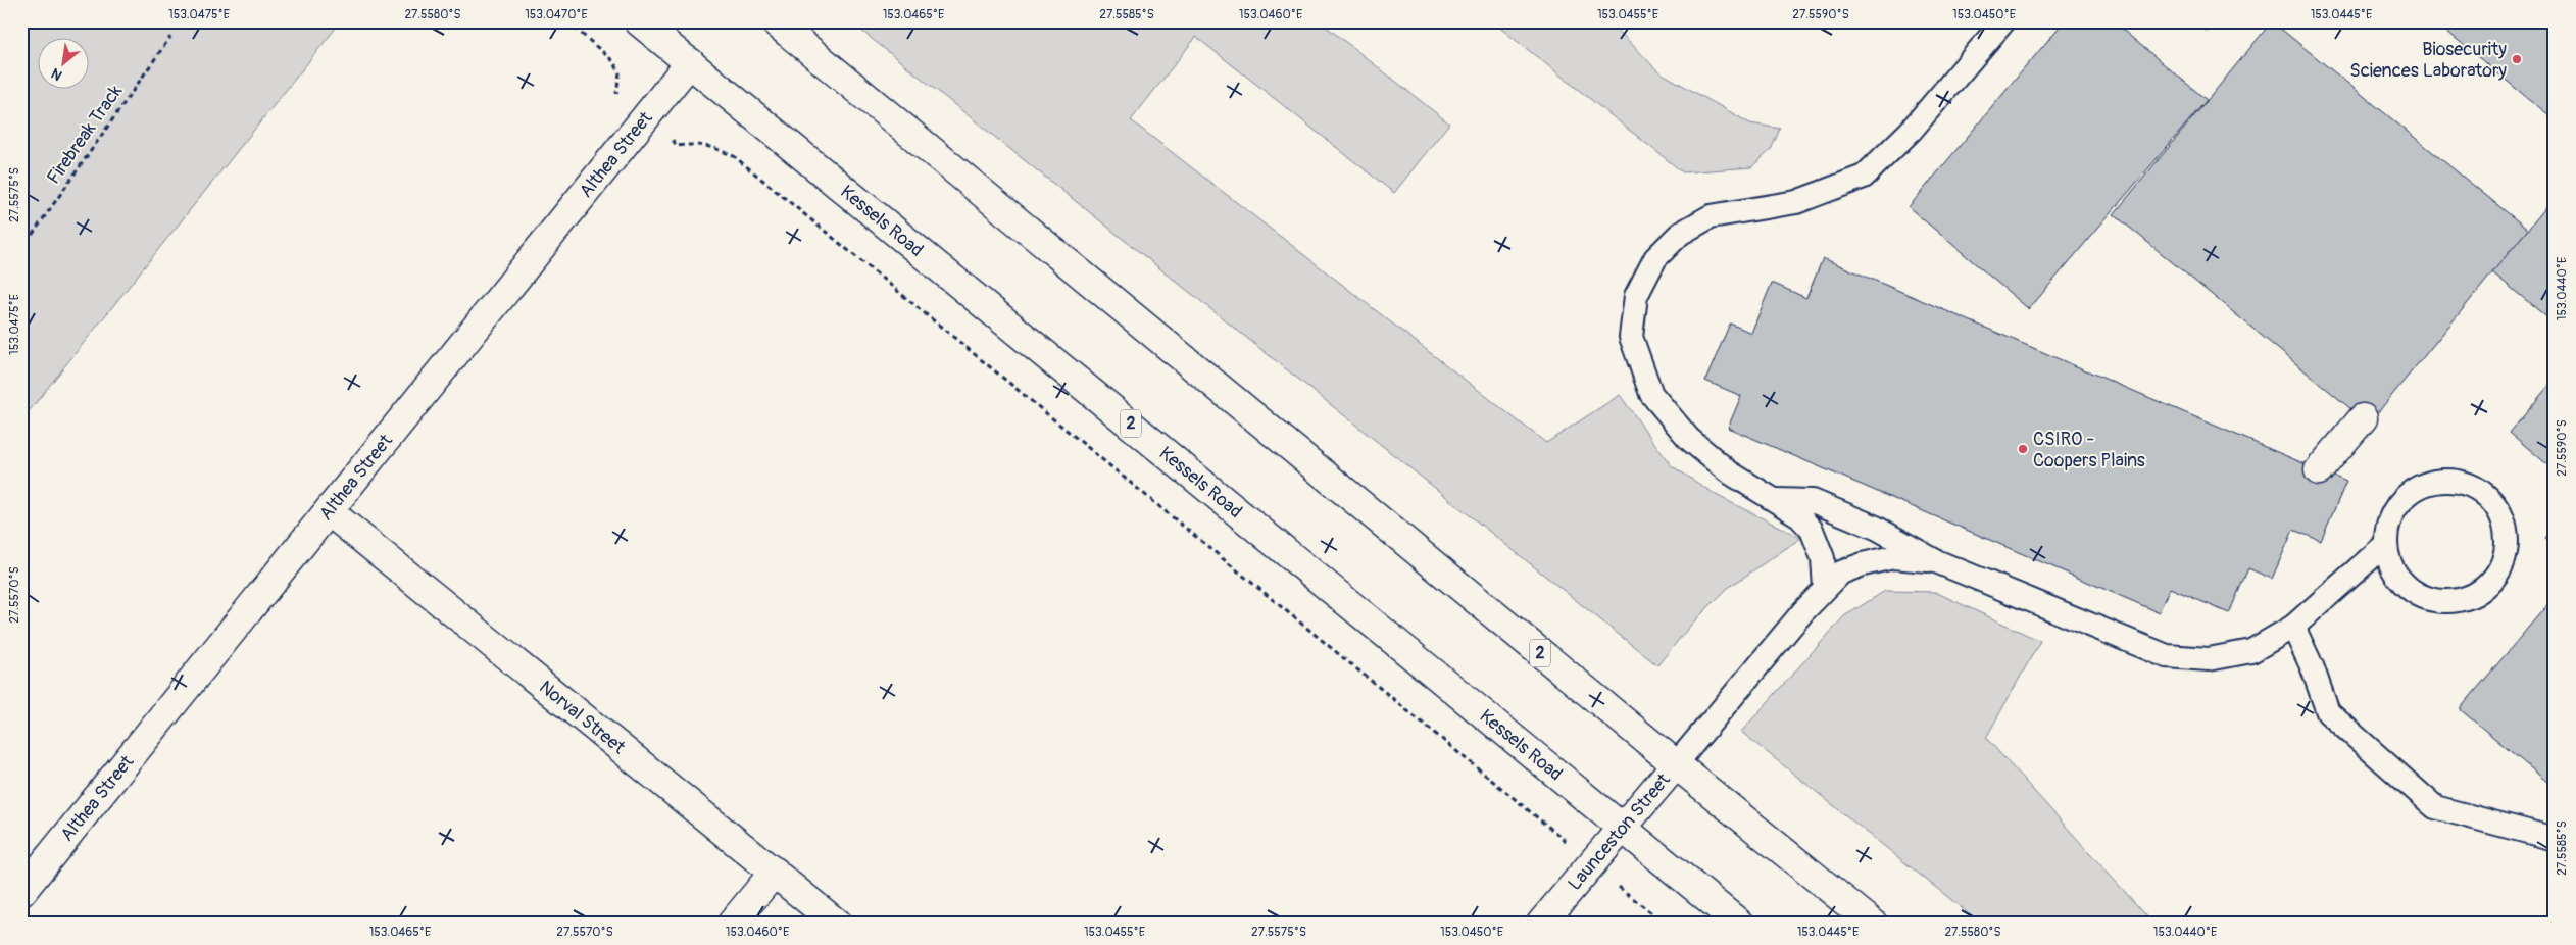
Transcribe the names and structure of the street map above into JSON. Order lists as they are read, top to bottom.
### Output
{
  "streets": {
    "main road": [
      "Althea Street",
      "Kessels Road",
      "2",
      "Norval Street",
      "Launceston Street"
    ],
    "path": ["Firebreak Track"]
  },
  "crossings": [
    ["Althea Street", "Kessels Road"],
    ["Althea Street", "Norval Street"],
    ["Kessels Road", "Launceston Street"],
    ["2", "Launceston Street"]
  ],
  "places": ["Biosecurity Sciences Laboratory", "CSIRO - Coopers Plains"],
  "north": "bottom left",
  "coordinates": [
    "153.0475°E",
    "27.5580°S",
    "153.0470°E",
    "153.0465°E",
    "27.5585°S",
    "153.0460°E",
    "153.0455°E",
    "27.5590°S",
    "153.0450°E",
    "153.0445°E",
    "27.5575°S",
    "153.0440°E",
    "27.5570°S"
  ]
}
